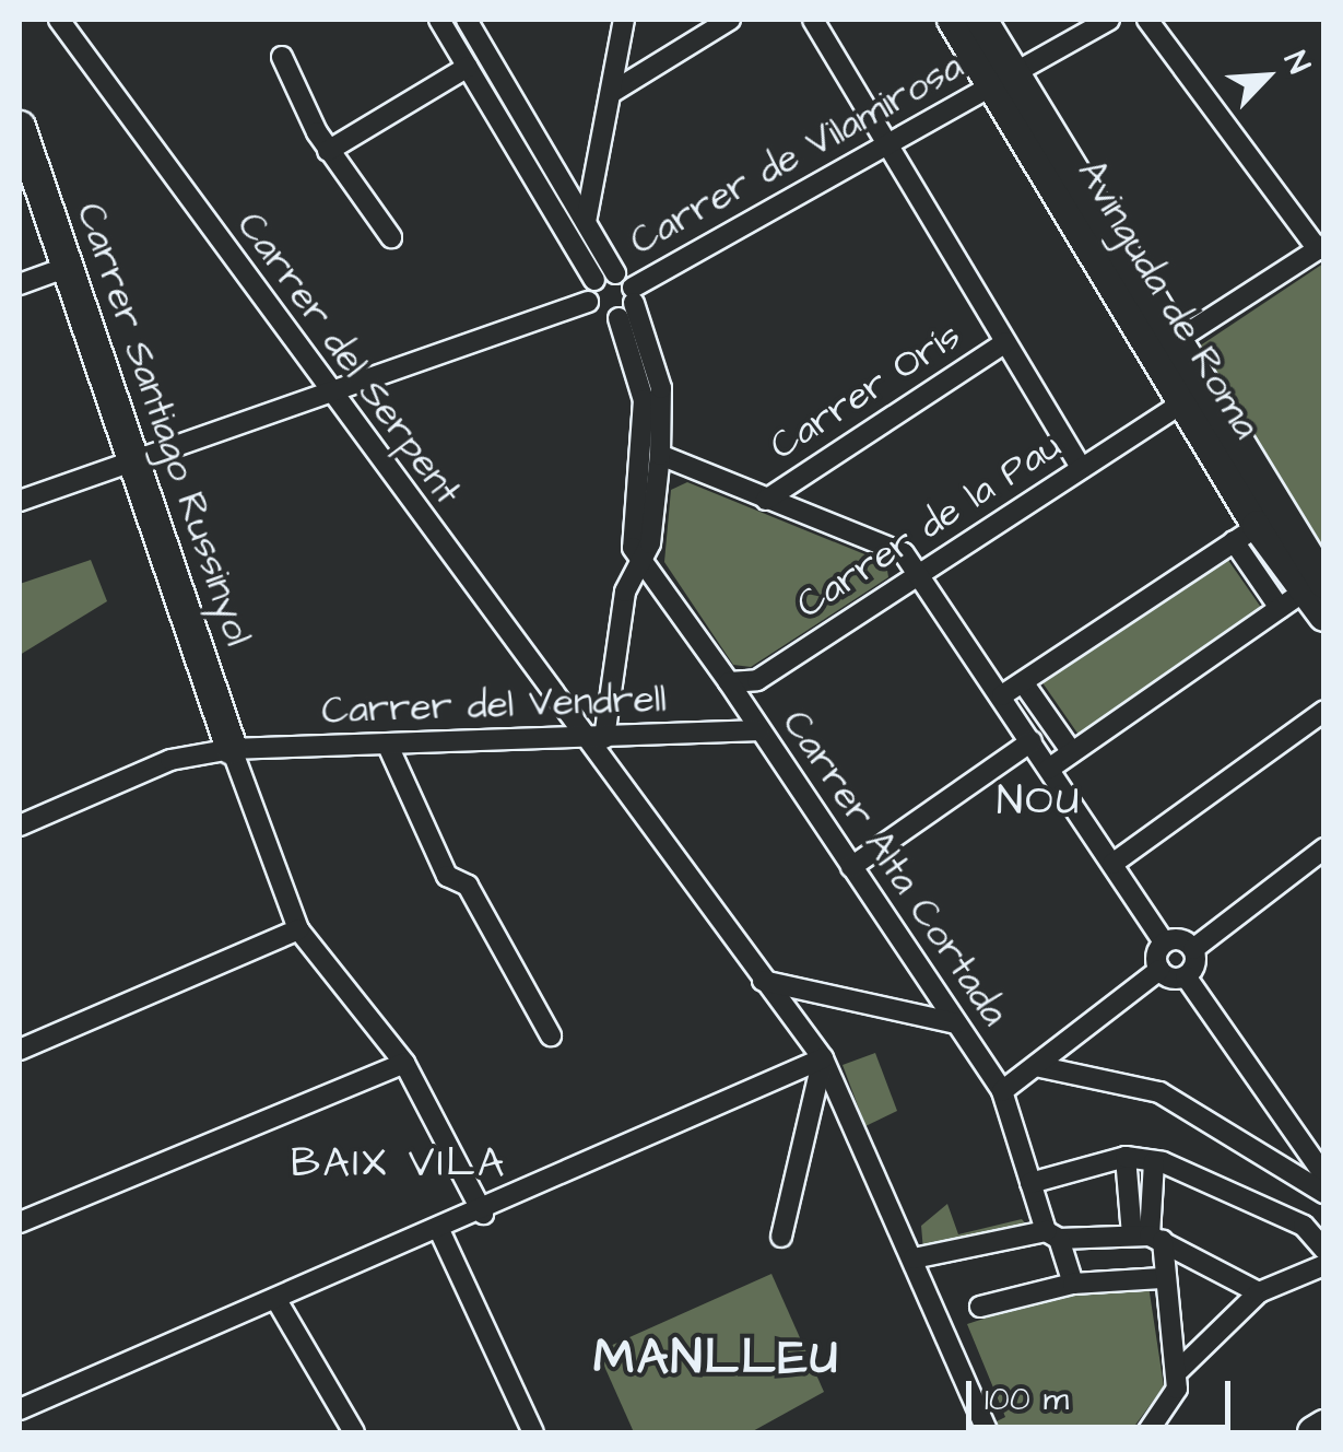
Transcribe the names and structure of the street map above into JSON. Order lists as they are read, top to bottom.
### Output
{
  "streets": {
    "street": [
      "Carrer de Vilamirosa",
      "Avinguda de Roma",
      "Carrer del Serpent",
      "Carrer Orís",
      "Carrer Santiago Russinyol",
      "Carrer de la Pau",
      "Carrer del Vendrell",
      "Carrer Alta Cortada"
    ]
  },
  "crossings": [
    ["Carrer de Vilamirosa", "Avinguda de Roma"],
    ["Avinguda de Roma", "Carrer de la Pau"],
    ["Carrer del Serpent", "Carrer del Vendrell"],
    ["Carrer Santiago Russinyol", "Carrer del Vendrell"],
    ["Carrer de la Pau", "Carrer Alta Cortada"],
    ["Carrer del Vendrell", "Carrer Alta Cortada"]
  ],
  "districts": ["NOU", "BAIX VILA", "MANLLEU"],
  "scale_bar": "100 m",
  "north": "top right"
}
